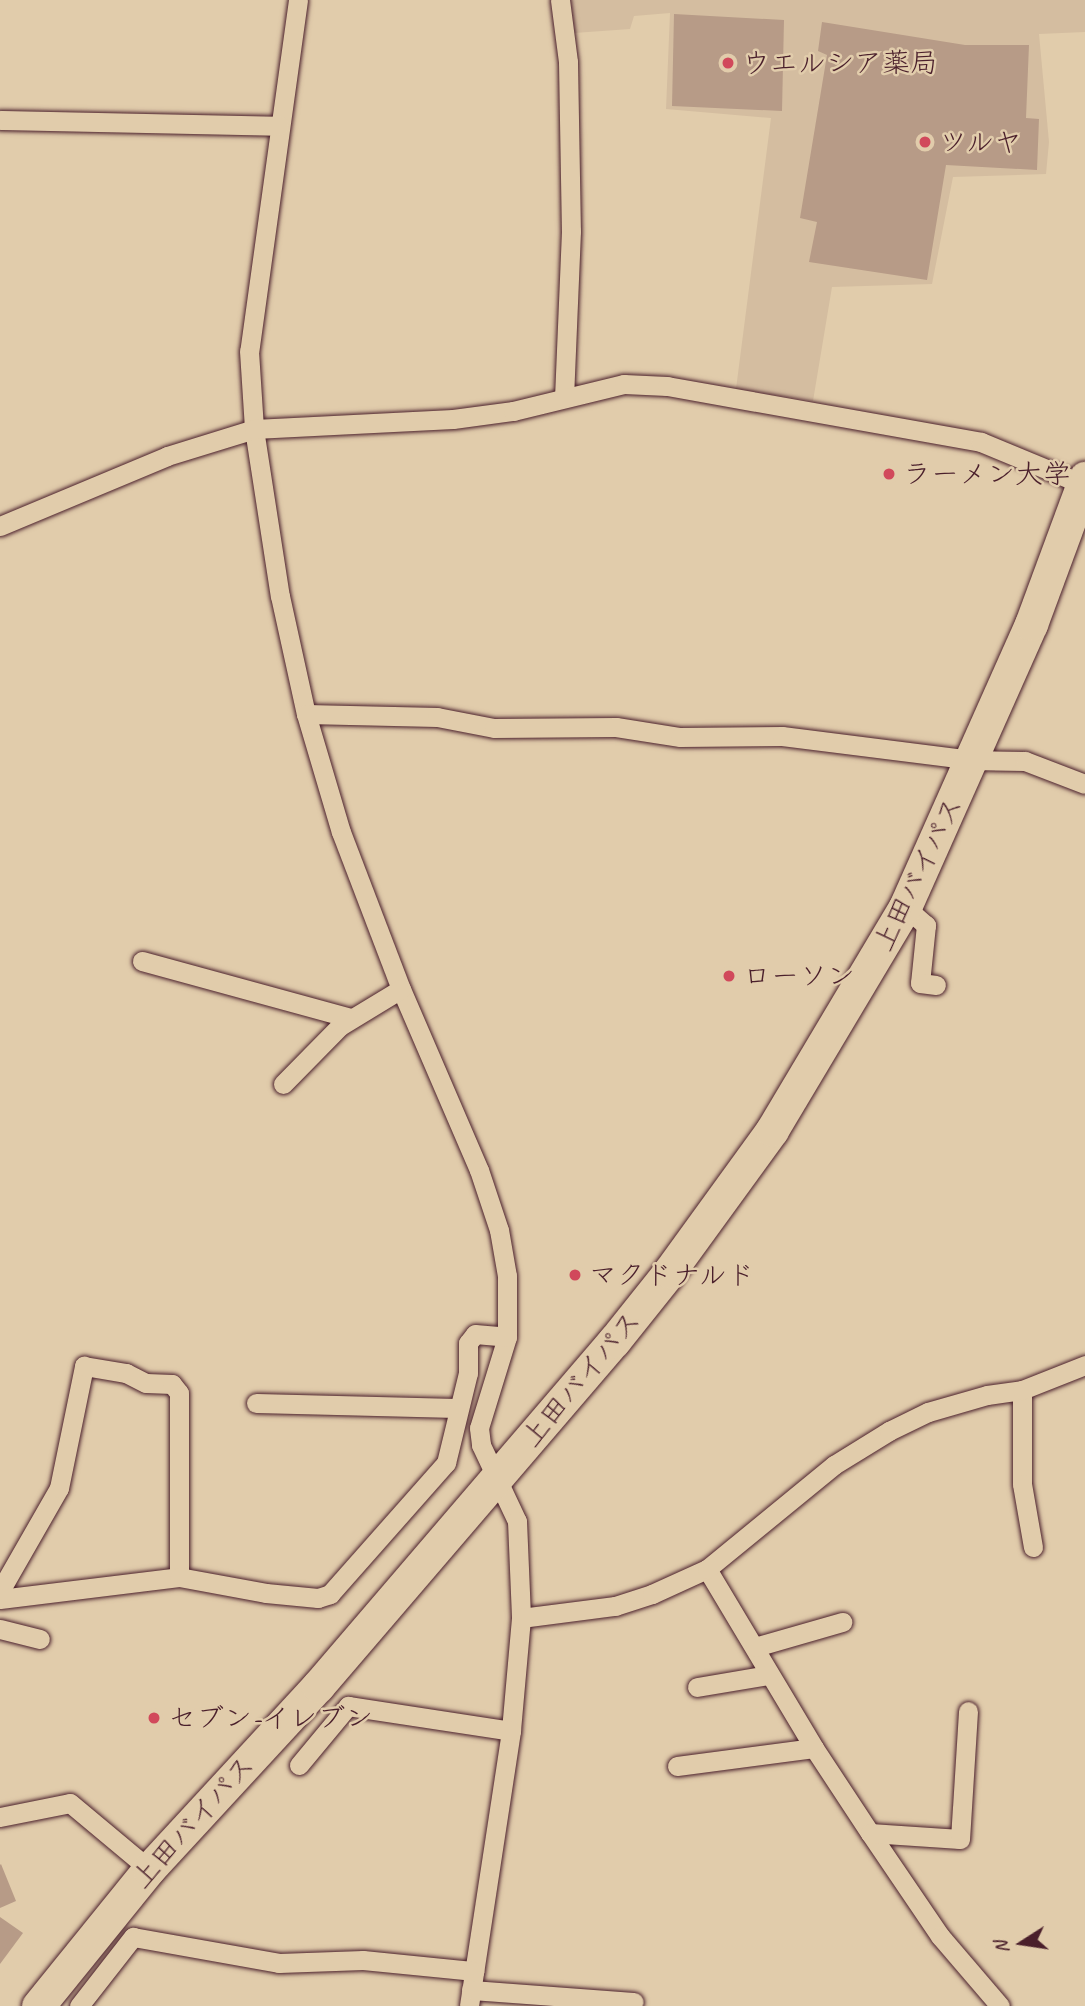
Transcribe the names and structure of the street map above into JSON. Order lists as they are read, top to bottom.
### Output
{
  "streets": {
    "highway": ["上田バイパス"]
  },
  "places": [
    "ウエルシア薬局",
    "ツルヤ",
    "ラーメン大学",
    "ローソン",
    "マクドナルド",
    "セブン-イレブン"
  ],
  "north": "left"
}
